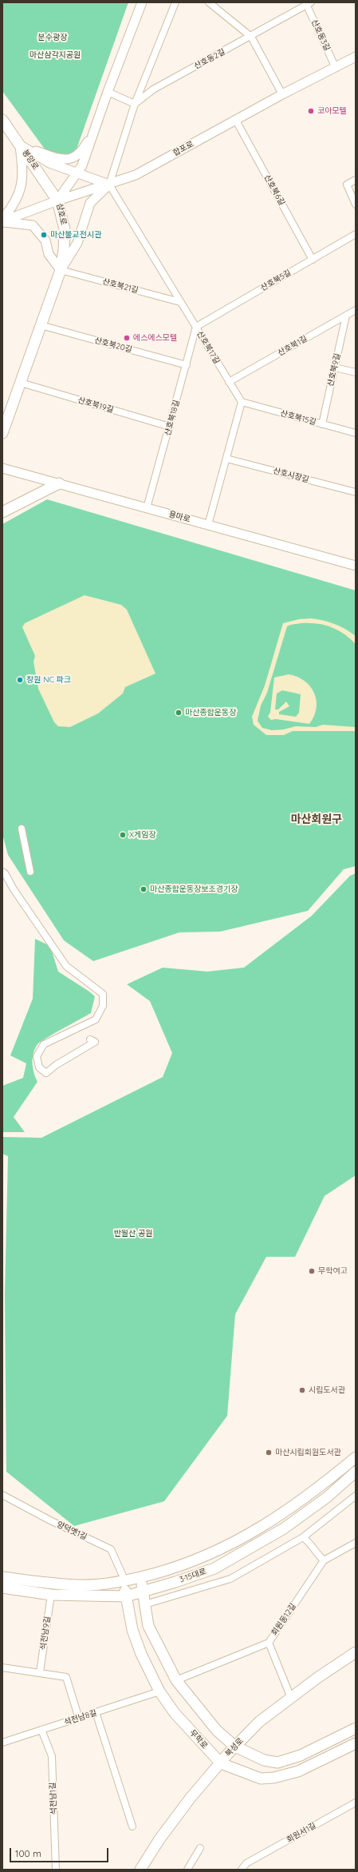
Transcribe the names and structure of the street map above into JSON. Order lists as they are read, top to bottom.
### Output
{
  "streets": {
    "main road": [
      "합포로",
      "봉양로",
      "삼호로",
      "용마로",
      "3·15대로",
      "무학로",
      "북성로"
    ],
    "street": [
      "산호동3길",
      "산호동2길",
      "산호북6길",
      "산호북5길",
      "산호북21길",
      "산호북20길",
      "산호북1길",
      "산호북17길",
      "산호북9길",
      "산호북19길",
      "산호북18길",
      "산호북15길",
      "산호시장길",
      "양덕옛1길",
      "회원동12길",
      "석전남9길",
      "석전남8길",
      "석전남1길",
      "회원서1길"
    ]
  },
  "crossings": [
    ["산호동3길", "산호동2길"],
    ["산호동3길", "합포로"],
    ["합포로", "봉양로"],
    ["합포로", "산호북6길"],
    ["합포로", "삼호로"],
    ["합포로", "산호북17길"],
    ["봉양로", "삼호로"],
    ["산호북6길", "산호북5길"],
    ["삼호로", "산호북21길"],
    ["삼호로", "산호북20길"],
    ["삼호로", "산호북19길"],
    ["산호북5길", "산호북17길"],
    ["산호북5길", "산호북18길"],
    ["산호북21길", "산호북17길"],
    ["산호북20길", "산호북18길"],
    ["산호북1길", "산호북17길"],
    ["산호북1길", "산호북9길"],
    ["산호북17길", "산호북18길"],
    ["산호북17길", "산호북15길"],
    ["산호북9길", "산호북15길"],
    ["산호북19길", "산호북18길"],
    ["산호북18길", "용마로"],
    ["양덕옛1길", "3·15대로"],
    ["양덕옛1길", "무학로"],
    ["3·15대로", "석전남9길"],
    ["3·15대로", "무학로"],
    ["석전남8길", "무학로"],
    ["석전남8길", "석전남1길"],
    ["무학로", "북성로"]
  ],
  "districts": ["마산회원구"],
  "parks": ["분수광장", "마산삼각지공원", "반월산 공원"],
  "places": [
    "코아모텔",
    "마산불교전시관",
    "에스에스모텔",
    "창원 NC 파크",
    "마산종합운동장",
    "X게임장",
    "마산종합운동장보조경기장",
    "무학여고",
    "시립도서관",
    "마산시립회원도서관"
  ],
  "scale_bar": "100 m"
}
